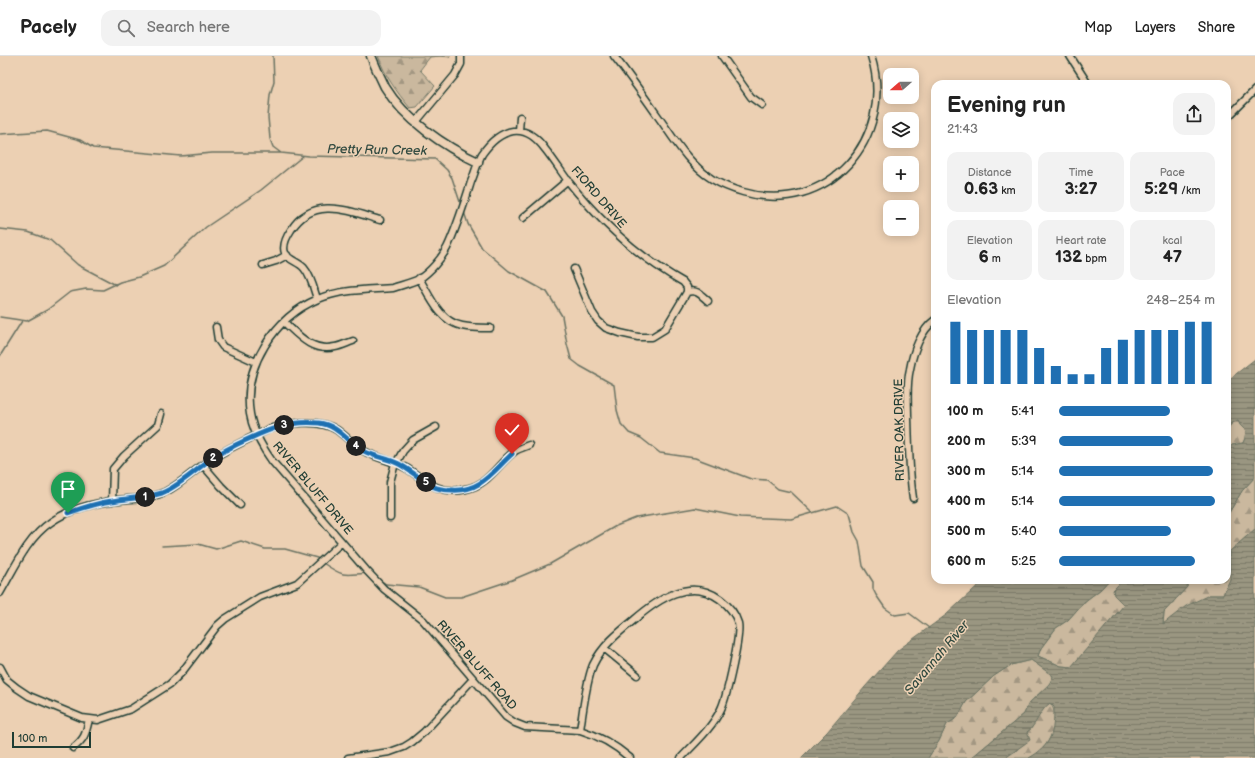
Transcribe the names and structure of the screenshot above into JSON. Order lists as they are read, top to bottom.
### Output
{
  "streets": {
    "street": [
      "FIORD DRIVE",
      "RIVER OAK DRIVE",
      "RIVER BLUFF DRIVE",
      "RIVER BLUFF ROAD"
    ]
  },
  "crossings": [
    ["RIVER BLUFF DRIVE", "RIVER BLUFF ROAD"]
  ],
  "water": ["Pretty Run Creek", "Savannah River"],
  "scale_bar": "100 m",
  "north": "left",
  "page": {
    "header": "Pacely",
    "search": "Search here",
    "nav": ["Map", "Layers", "Share"],
    "map_buttons": ["+", "−"],
    "heading": ["Evening run", "21:43"],
    "stats": [
      ["Distance", "0.63 km"],
      ["Time", "3:27"],
      ["Pace", "5:29 /km"],
      ["Elevation", "6 m"],
      ["Heart rate", "132 bpm"],
      ["kcal", "47"]
    ],
    "chart": ["Elevation", "248–254 m"],
    "list": [
      {
        "name": "100 m",
        "note": "5:41"
      },
      {
        "name": "200 m",
        "note": "5:39"
      },
      {
        "name": "300 m",
        "note": "5:14"
      },
      {
        "name": "400 m",
        "note": "5:14"
      },
      {
        "name": "500 m",
        "note": "5:40"
      },
      {
        "name": "600 m",
        "note": "5:25"
      }
    ],
    "pins": [
      "3",
      "4",
      "2",
      "5",
      "1"
    ],
    "scale": "100 m"
  }
}
